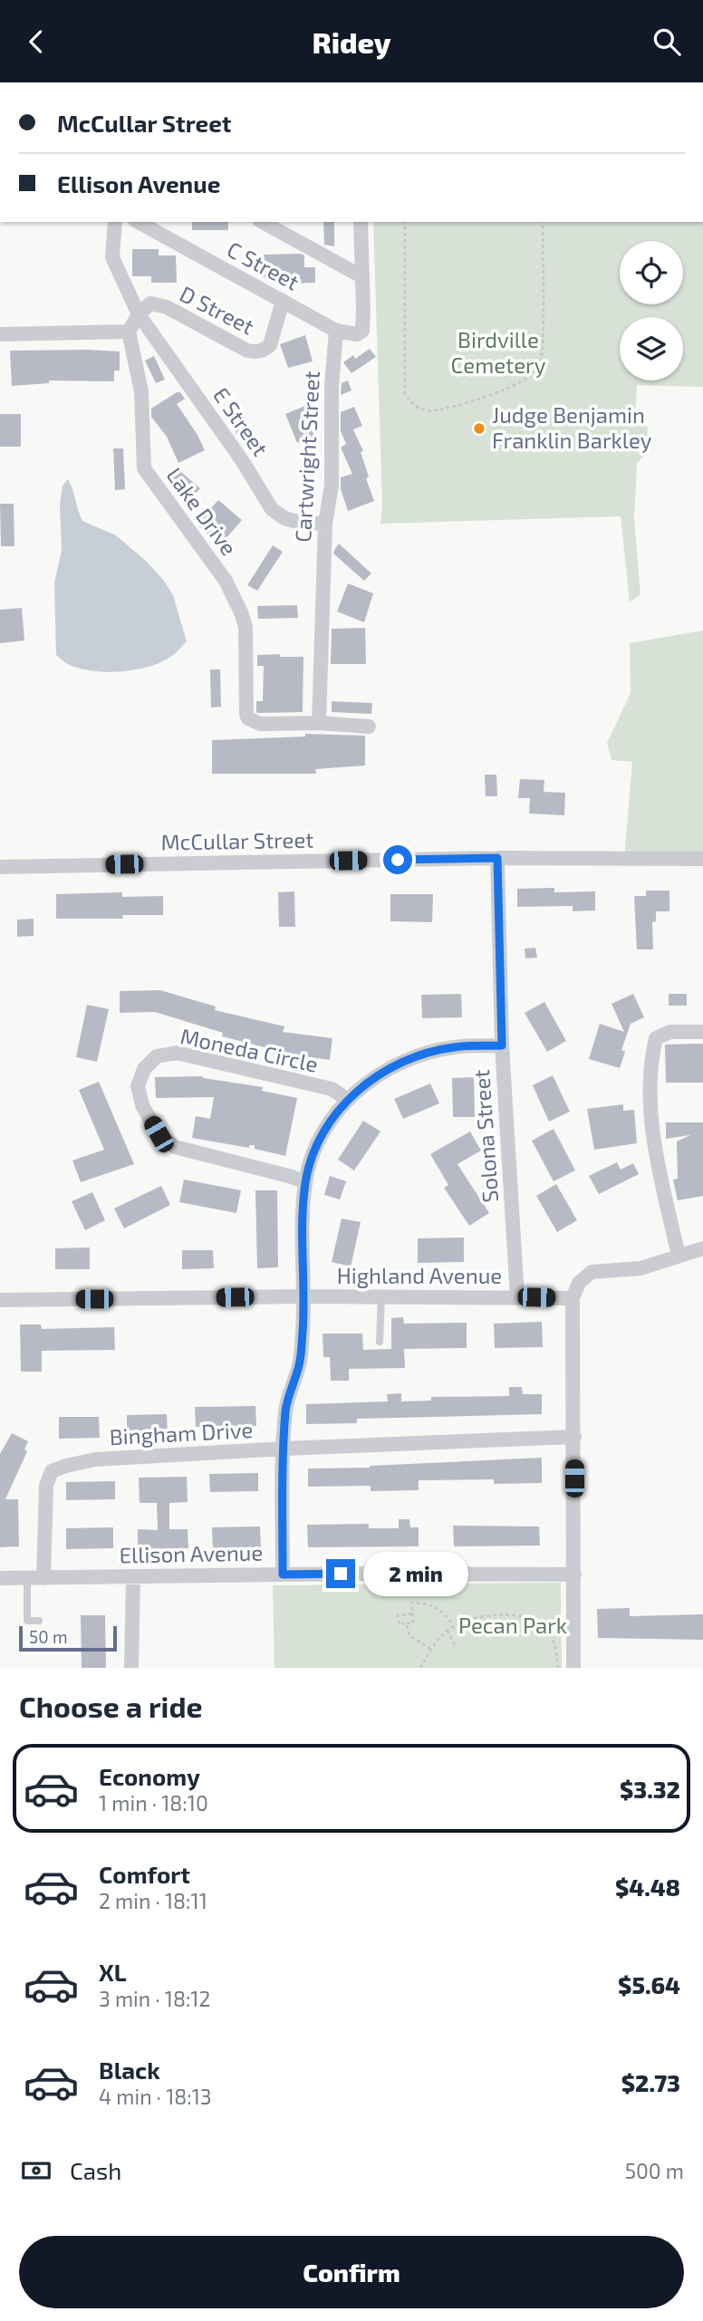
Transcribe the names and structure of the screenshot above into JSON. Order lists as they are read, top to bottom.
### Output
{
  "streets": {
    "street": [
      "C Street",
      "D Street",
      "E Street",
      "Cartwright Street",
      "Lake Drive",
      "McCullar Street",
      "Moneda Circle",
      "Solona Street",
      "Highland Avenue",
      "Bingham Drive",
      "Ellison Avenue"
    ]
  },
  "crossings": [
    ["C Street", "D Street"],
    ["C Street", "Cartwright Street"],
    ["D Street", "E Street"],
    ["E Street", "Cartwright Street"],
    ["Cartwright Street", "Lake Drive"],
    ["McCullar Street", "Solona Street"],
    ["Solona Street", "Highland Avenue"],
    ["Bingham Drive", "Ellison Avenue"]
  ],
  "parks": ["Birdville Cemetery", "Pecan Park"],
  "places": ["Judge Benjamin Franklin Barkley"],
  "scale_bar": "50 m",
  "page": {
    "header": "Ridey",
    "banner": ["McCullar Street", "Ellison Avenue"],
    "bubble": "2 min",
    "scale": "50 m",
    "heading": "Choose a ride",
    "list": [
      {
        "name": "Economy",
        "note": "1 min · 18:10",
        "value": "$3.32"
      },
      {
        "name": "Comfort",
        "note": "2 min · 18:11",
        "value": "$4.48"
      },
      {
        "name": "XL",
        "note": "3 min · 18:12",
        "value": "$5.64"
      },
      {
        "name": "Black",
        "note": "4 min · 18:13",
        "value": "$2.73"
      }
    ],
    "pay": ["Cash", "500 m"],
    "buttons": "Confirm"
  }
}
